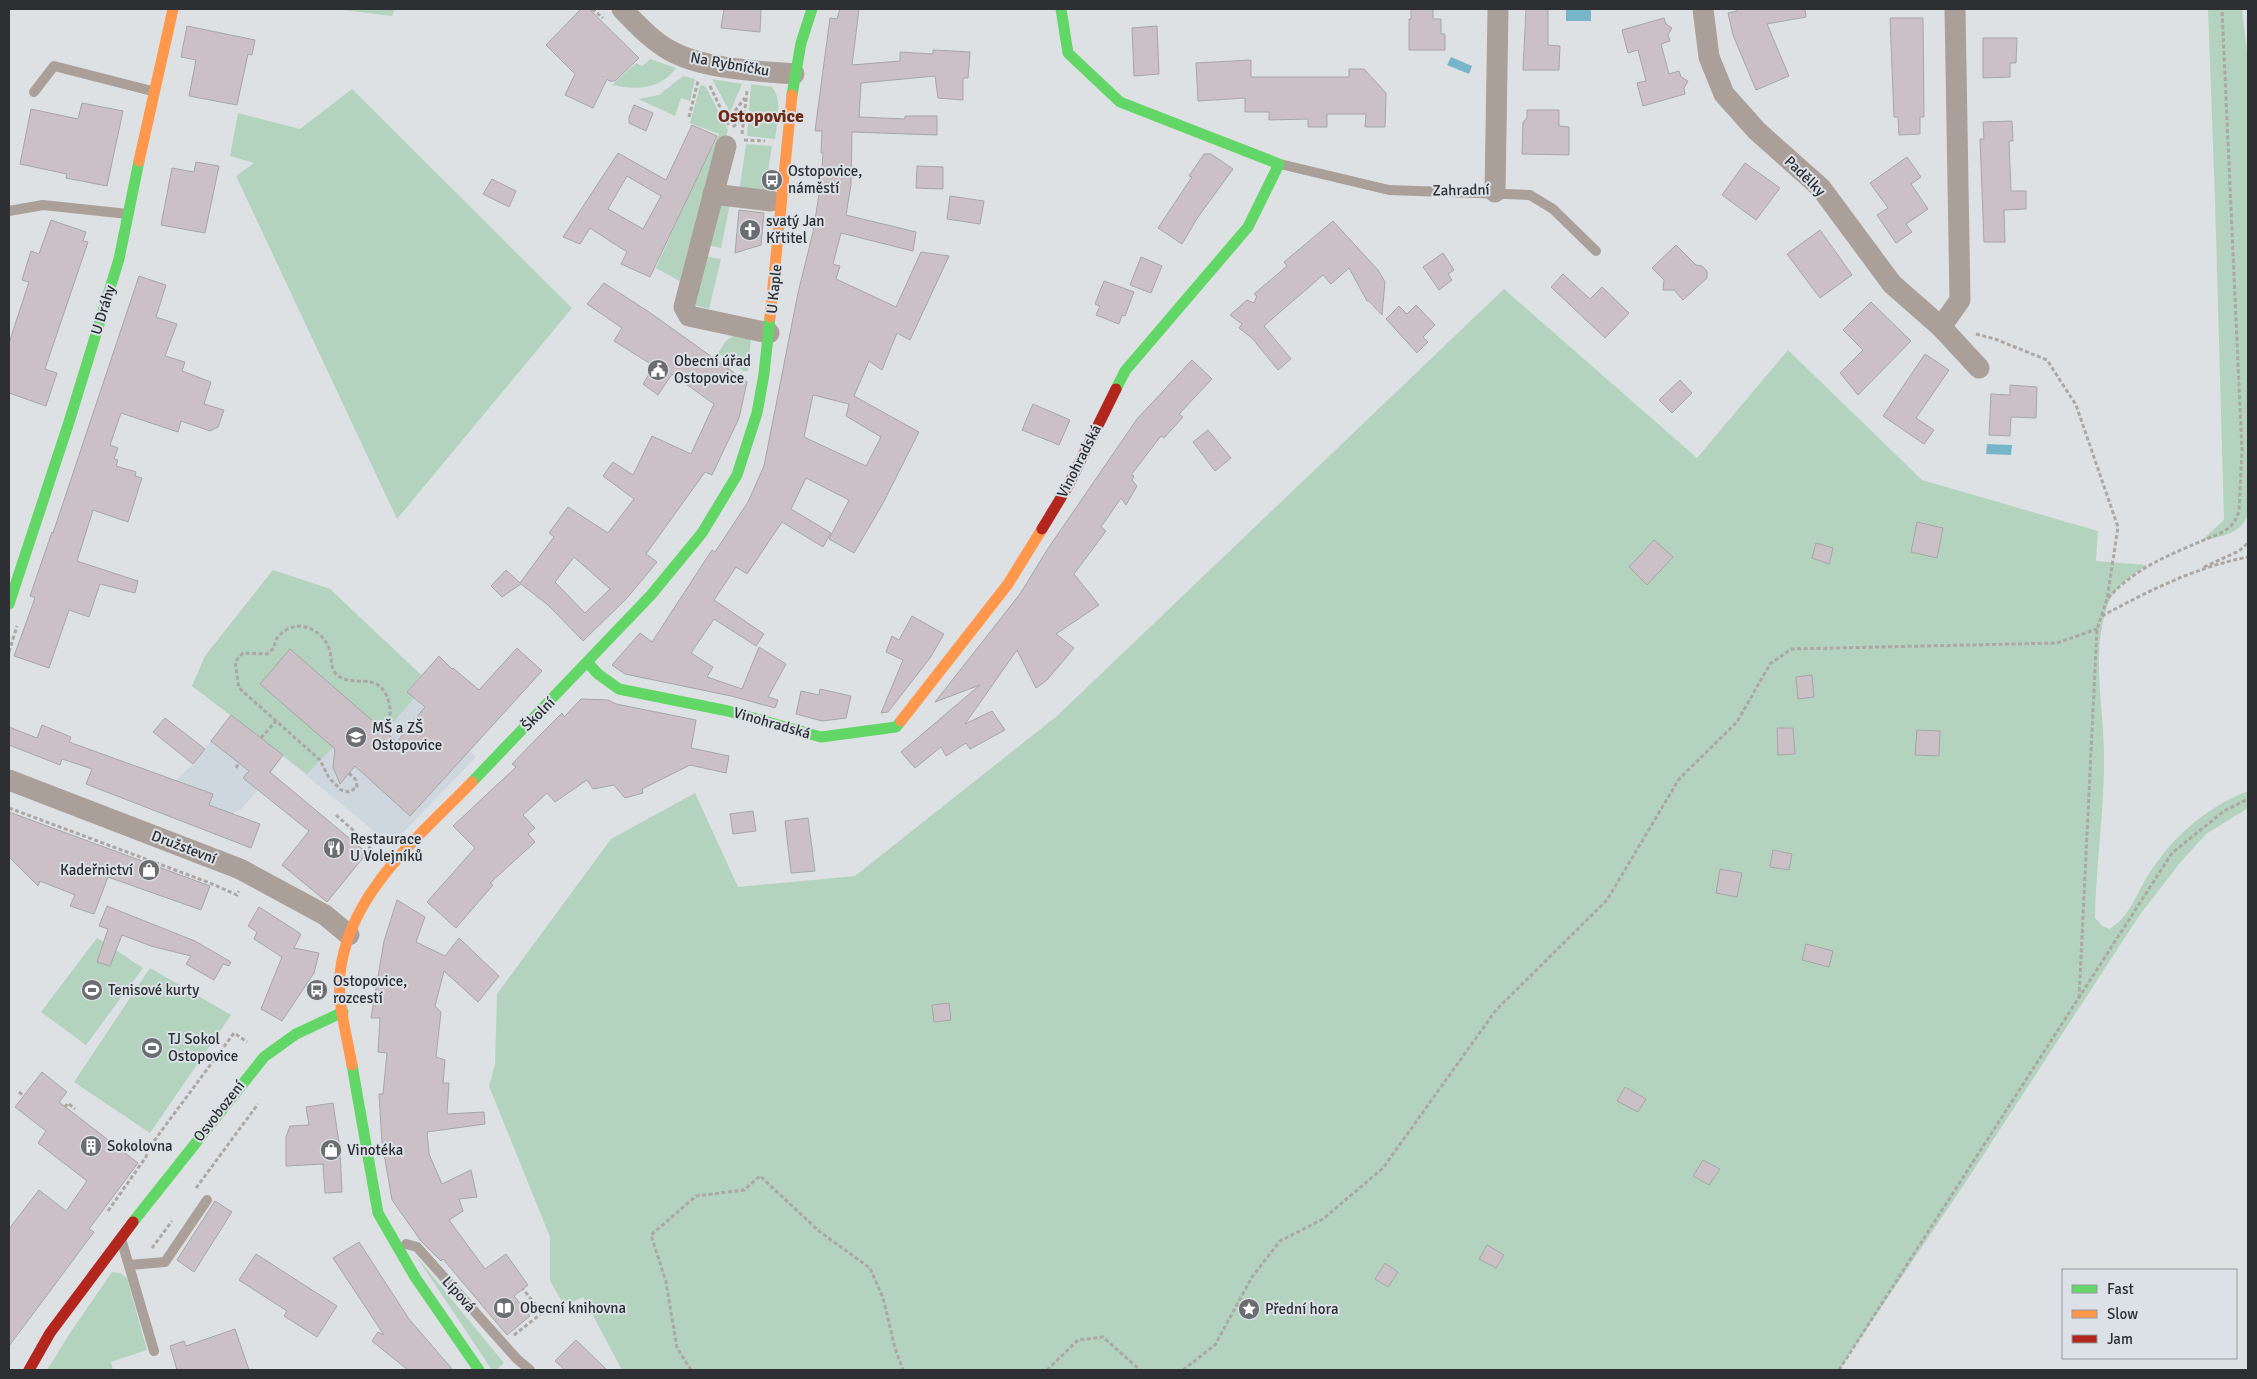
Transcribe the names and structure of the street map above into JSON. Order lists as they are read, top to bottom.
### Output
{
  "streets": {
    "street": [
      "Na Rybníčku",
      "Padělky",
      "Zahradní",
      "U Kaple",
      "U Dráhy",
      "Vinohradská",
      "Školní",
      "Družstevní",
      "Osvobození",
      "Lípová"
    ]
  },
  "crossings": [
    ["Na Rybníčku", "U Kaple"],
    ["Zahradní", "Vinohradská"],
    ["U Kaple", "Školní"],
    ["Vinohradská", "Školní"],
    ["Školní", "Družstevní"],
    ["Školní", "Osvobození"],
    ["Školní", "Lípová"]
  ],
  "districts": ["Ostopovice"],
  "places": {
    "bus stop": ["Ostopovice, náměstí", "Ostopovice, rozcestí"],
    "church": ["svatý Jan Křtitel"],
    "public building": ["Obecní úřad Ostopovice"],
    "school or university": ["MŠ a ZŠ Ostopovice"],
    "restaurant": ["Restaurace U Volejníků"],
    "shop": ["Kadeřnictví", "Vinotéka"],
    "sports": ["Tenisové kurty", "TJ Sokol Ostopovice"],
    "building": ["Sokolovna"],
    "library": ["Obecní knihovna"],
    "place": ["Přední hora"]
  },
  "legend": ["Fast", "Slow", "Jam"]
}
